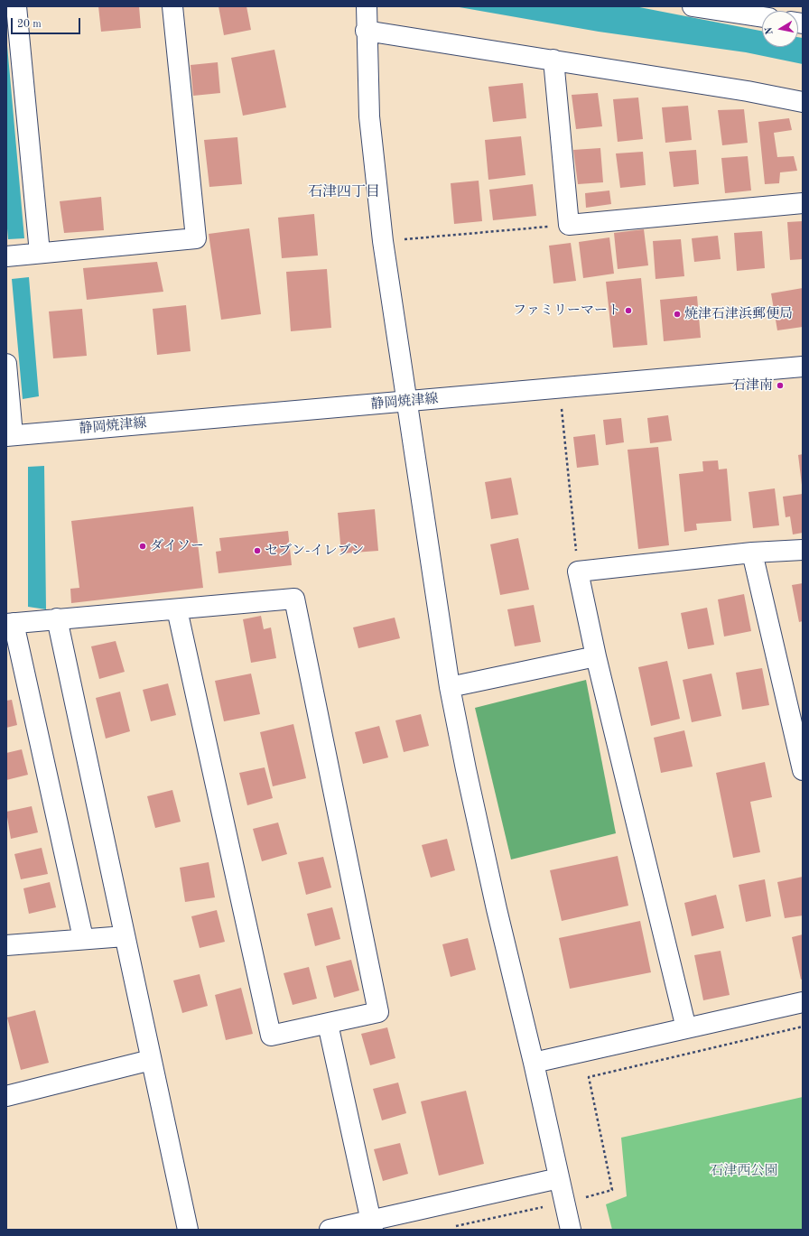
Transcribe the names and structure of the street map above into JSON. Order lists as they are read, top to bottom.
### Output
{
  "streets": {
    "street": ["静岡焼津線"]
  },
  "districts": ["石津四丁目"],
  "parks": ["石津西公園"],
  "places": [
    "ファミリーマート",
    "焼津石津浜郵便局",
    "石津南",
    "ダイソー",
    "セブン-イレブン"
  ],
  "scale_bar": "20 m",
  "north": "left"
}
